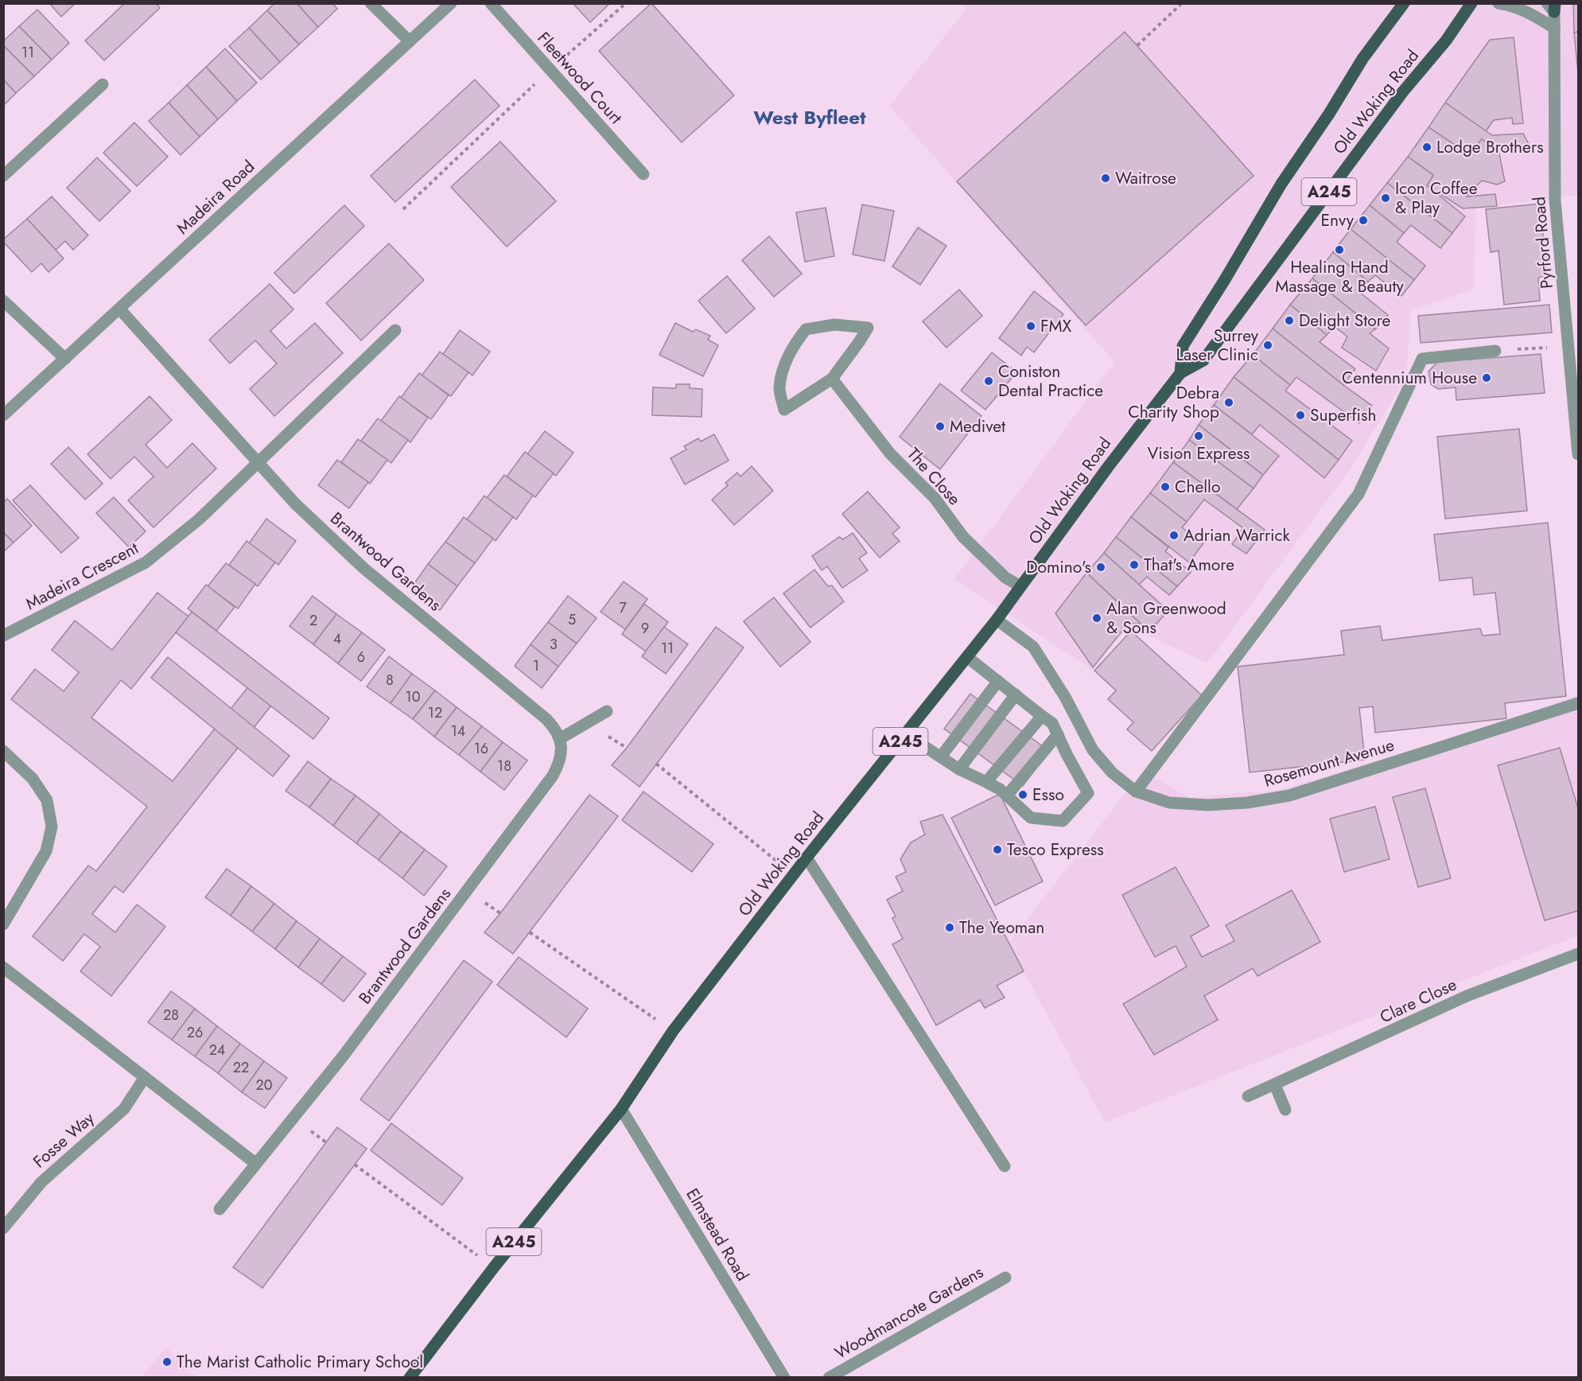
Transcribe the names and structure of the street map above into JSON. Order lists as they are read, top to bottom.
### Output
{
  "streets": {
    "main road": ["Old Woking Road", "A245"],
    "street": [
      "Fleetwood Court",
      "Madeira Road",
      "Pyrford Road",
      "The Close",
      "Brantwood Gardens",
      "Madeira Crescent",
      "Rosemount Avenue",
      "Clare Close",
      "Fosse Way",
      "Elmstead Road",
      "Woodmancote Gardens"
    ]
  },
  "crossings": [
    ["Old Woking Road", "The Close"],
    ["Old Woking Road", "Rosemount Avenue"],
    ["Old Woking Road", "Elmstead Road"],
    ["Madeira Road", "Brantwood Gardens"],
    ["Brantwood Gardens", "Madeira Crescent"]
  ],
  "districts": ["West Byfleet"],
  "places": [
    "Lodge Brothers",
    "Waitrose",
    "Icon Coffee & Play",
    "Envy",
    "Healing Hand Massage & Beauty",
    "Delight Store",
    "FMX",
    "Surrey Laser Clinic",
    "Centennium House",
    "Coniston Dental Practice",
    "Debra Charity Shop",
    "Superfish",
    "Medivet",
    "Vision Express",
    "Chello",
    "Adrian Warrick",
    "That's Amore",
    "Domino's",
    "Alan Greenwood & Sons",
    "Esso",
    "Tesco Express",
    "The Yeoman",
    "The Marist Catholic Primary School"
  ],
  "house_numbers": [
    "11",
    "7",
    "5",
    "2",
    "9",
    "4",
    "3",
    "11",
    "6",
    "1",
    "8",
    "10",
    "12",
    "14",
    "16",
    "18",
    "28",
    "26",
    "24",
    "22",
    "20"
  ]
}
